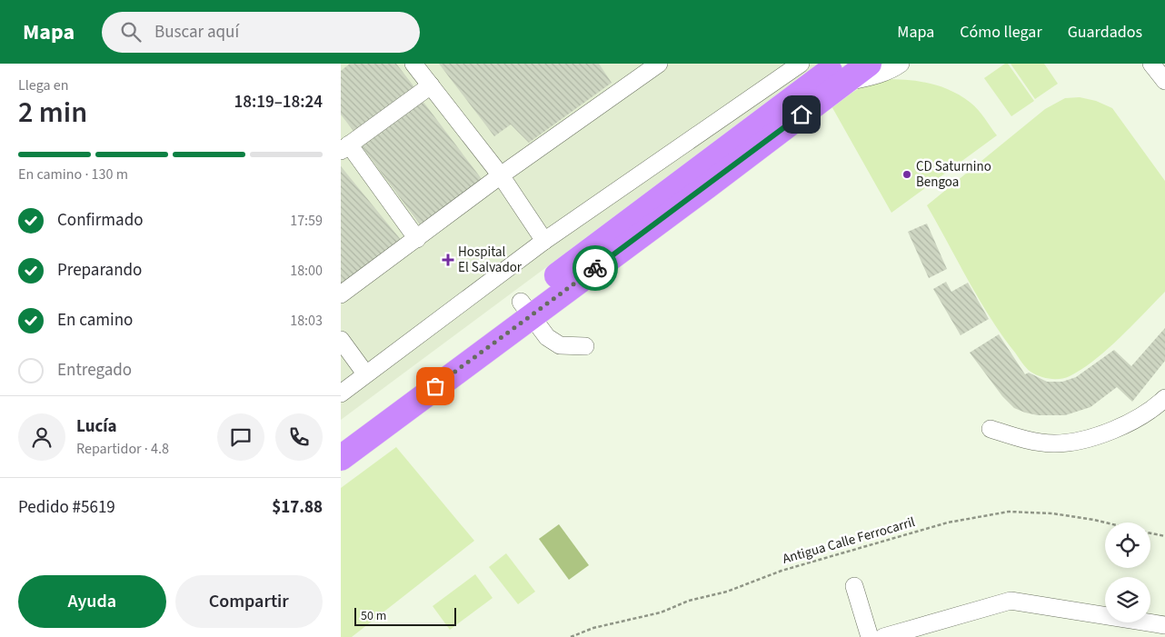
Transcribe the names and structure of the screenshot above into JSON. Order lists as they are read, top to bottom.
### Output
{
  "streets": {
    "path": ["Antigua Calle Ferrocarril"]
  },
  "places": {
    "other": ["CD Saturnino Bengoa"],
    "health": ["Hospital El Salvador"]
  },
  "scale_bar": "50 m",
  "page": {
    "header": "Mapa",
    "search": "Buscar aquí",
    "nav": ["Mapa", "Cómo llegar", "Guardados"],
    "heading": ["2 min", "Llega en", "18:19–18:24"],
    "panel": [
      "Lucía",
      "Repartidor · 4.8",
      "Pedido #5619",
      "$17.88"
    ],
    "bar": "En camino · 130 m",
    "list": [
      ["Confirmado", "17:59"],
      ["Preparando", "18:00"],
      ["En camino", "18:03"],
      "Entregado"
    ],
    "buttons": ["Ayuda", "Compartir"],
    "scale": "50 m"
  }
}
